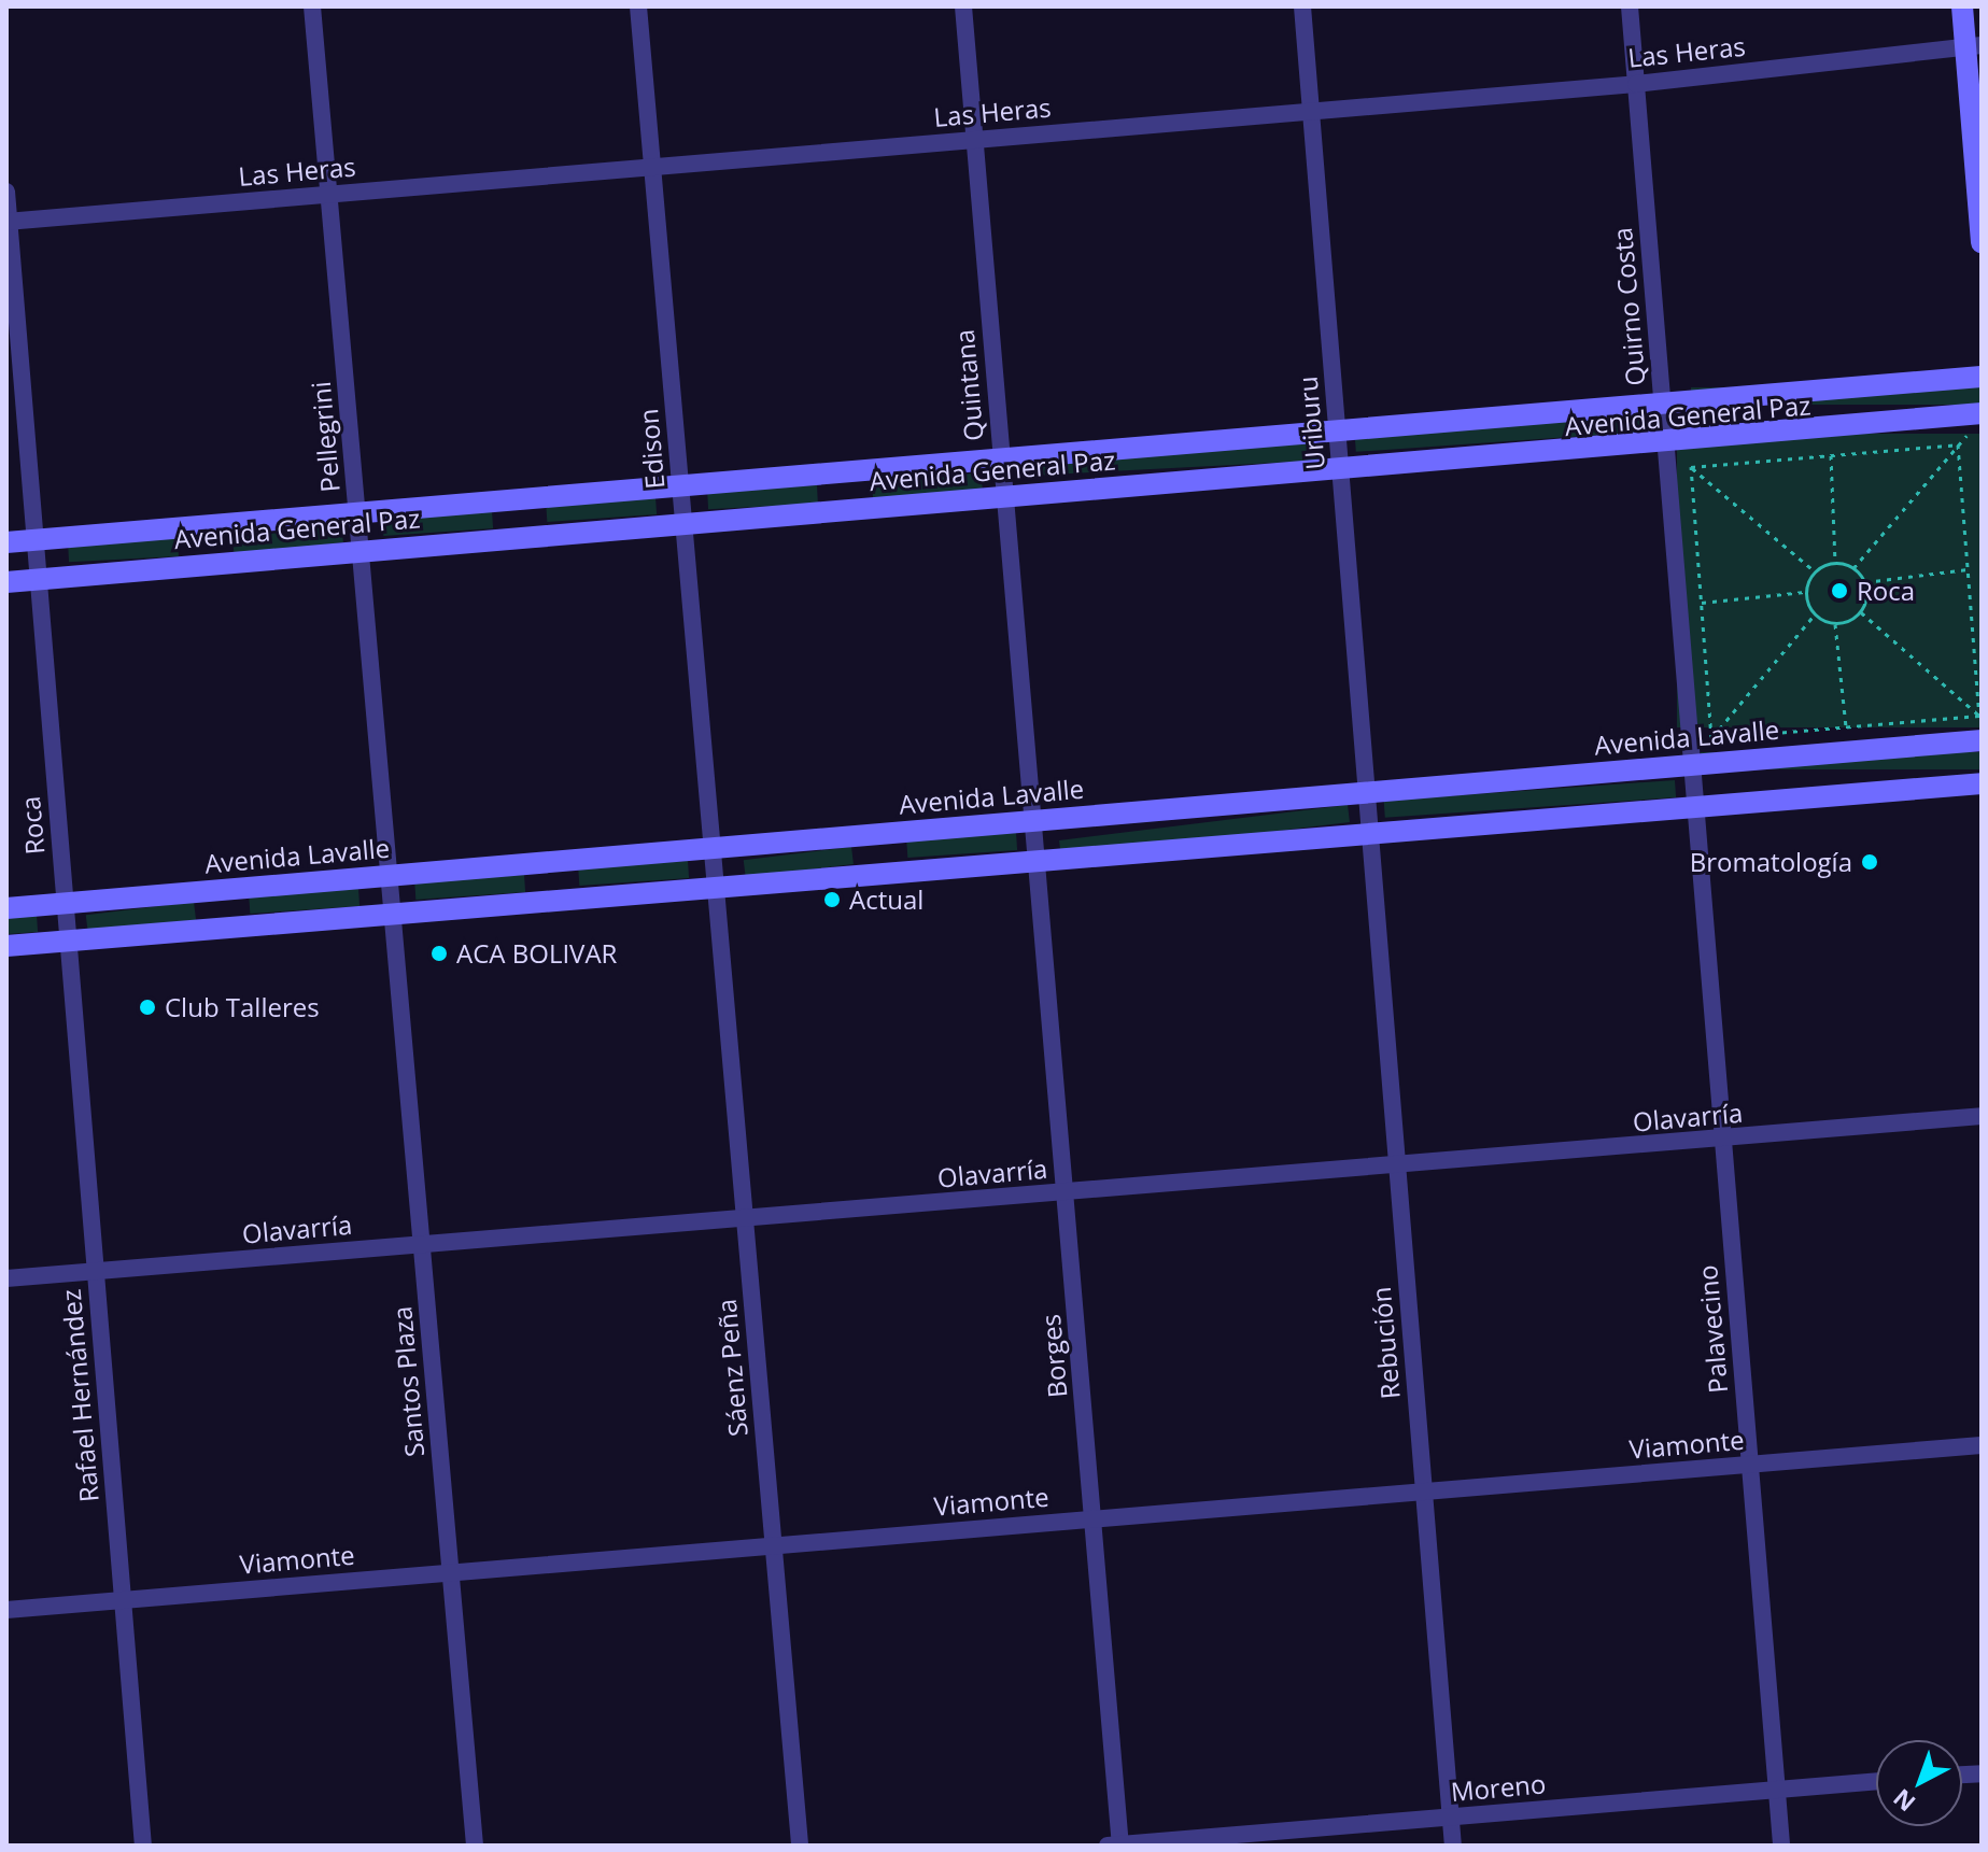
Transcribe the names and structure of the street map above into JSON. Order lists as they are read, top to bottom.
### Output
{
  "streets": {
    "street": [
      "Las Heras",
      "Quirno Costa",
      "Quintana",
      "Avenida General Paz",
      "Uriburu",
      "Pellegrini",
      "Edison",
      "Avenida Lavalle",
      "Roca",
      "Olavarría",
      "Palavecino",
      "Rebución",
      "Borges",
      "Sáenz Peña",
      "Santos Plaza",
      "Rafael Hernández",
      "Viamonte",
      "Moreno"
    ]
  },
  "crossings": [
    ["Las Heras", "Quirno Costa"],
    ["Las Heras", "Quintana"],
    ["Las Heras", "Uriburu"],
    ["Las Heras", "Pellegrini"],
    ["Las Heras", "Edison"],
    ["Las Heras", "Roca"],
    ["Quirno Costa", "Avenida General Paz"],
    ["Quirno Costa", "Avenida Lavalle"],
    ["Quirno Costa", "Palavecino"],
    ["Quintana", "Avenida General Paz"],
    ["Quintana", "Avenida Lavalle"],
    ["Quintana", "Borges"],
    ["Avenida General Paz", "Uriburu"],
    ["Avenida General Paz", "Pellegrini"],
    ["Avenida General Paz", "Edison"],
    ["Avenida General Paz", "Roca"],
    ["Uriburu", "Avenida Lavalle"],
    ["Uriburu", "Rebución"],
    ["Pellegrini", "Avenida Lavalle"],
    ["Pellegrini", "Santos Plaza"],
    ["Edison", "Avenida Lavalle"],
    ["Edison", "Sáenz Peña"],
    ["Avenida Lavalle", "Roca"],
    ["Roca", "Rafael Hernández"],
    ["Olavarría", "Palavecino"],
    ["Olavarría", "Rebución"],
    ["Olavarría", "Borges"],
    ["Olavarría", "Sáenz Peña"],
    ["Olavarría", "Santos Plaza"],
    ["Olavarría", "Rafael Hernández"],
    ["Palavecino", "Viamonte"],
    ["Palavecino", "Moreno"],
    ["Rebución", "Viamonte"],
    ["Rebución", "Moreno"],
    ["Borges", "Viamonte"],
    ["Borges", "Moreno"],
    ["Sáenz Peña", "Viamonte"],
    ["Santos Plaza", "Viamonte"],
    ["Rafael Hernández", "Viamonte"]
  ],
  "places": [
    "Roca",
    "Bromatología",
    "Actual",
    "ACA BOLIVAR",
    "Club Talleres"
  ],
  "north": "bottom left"
}
